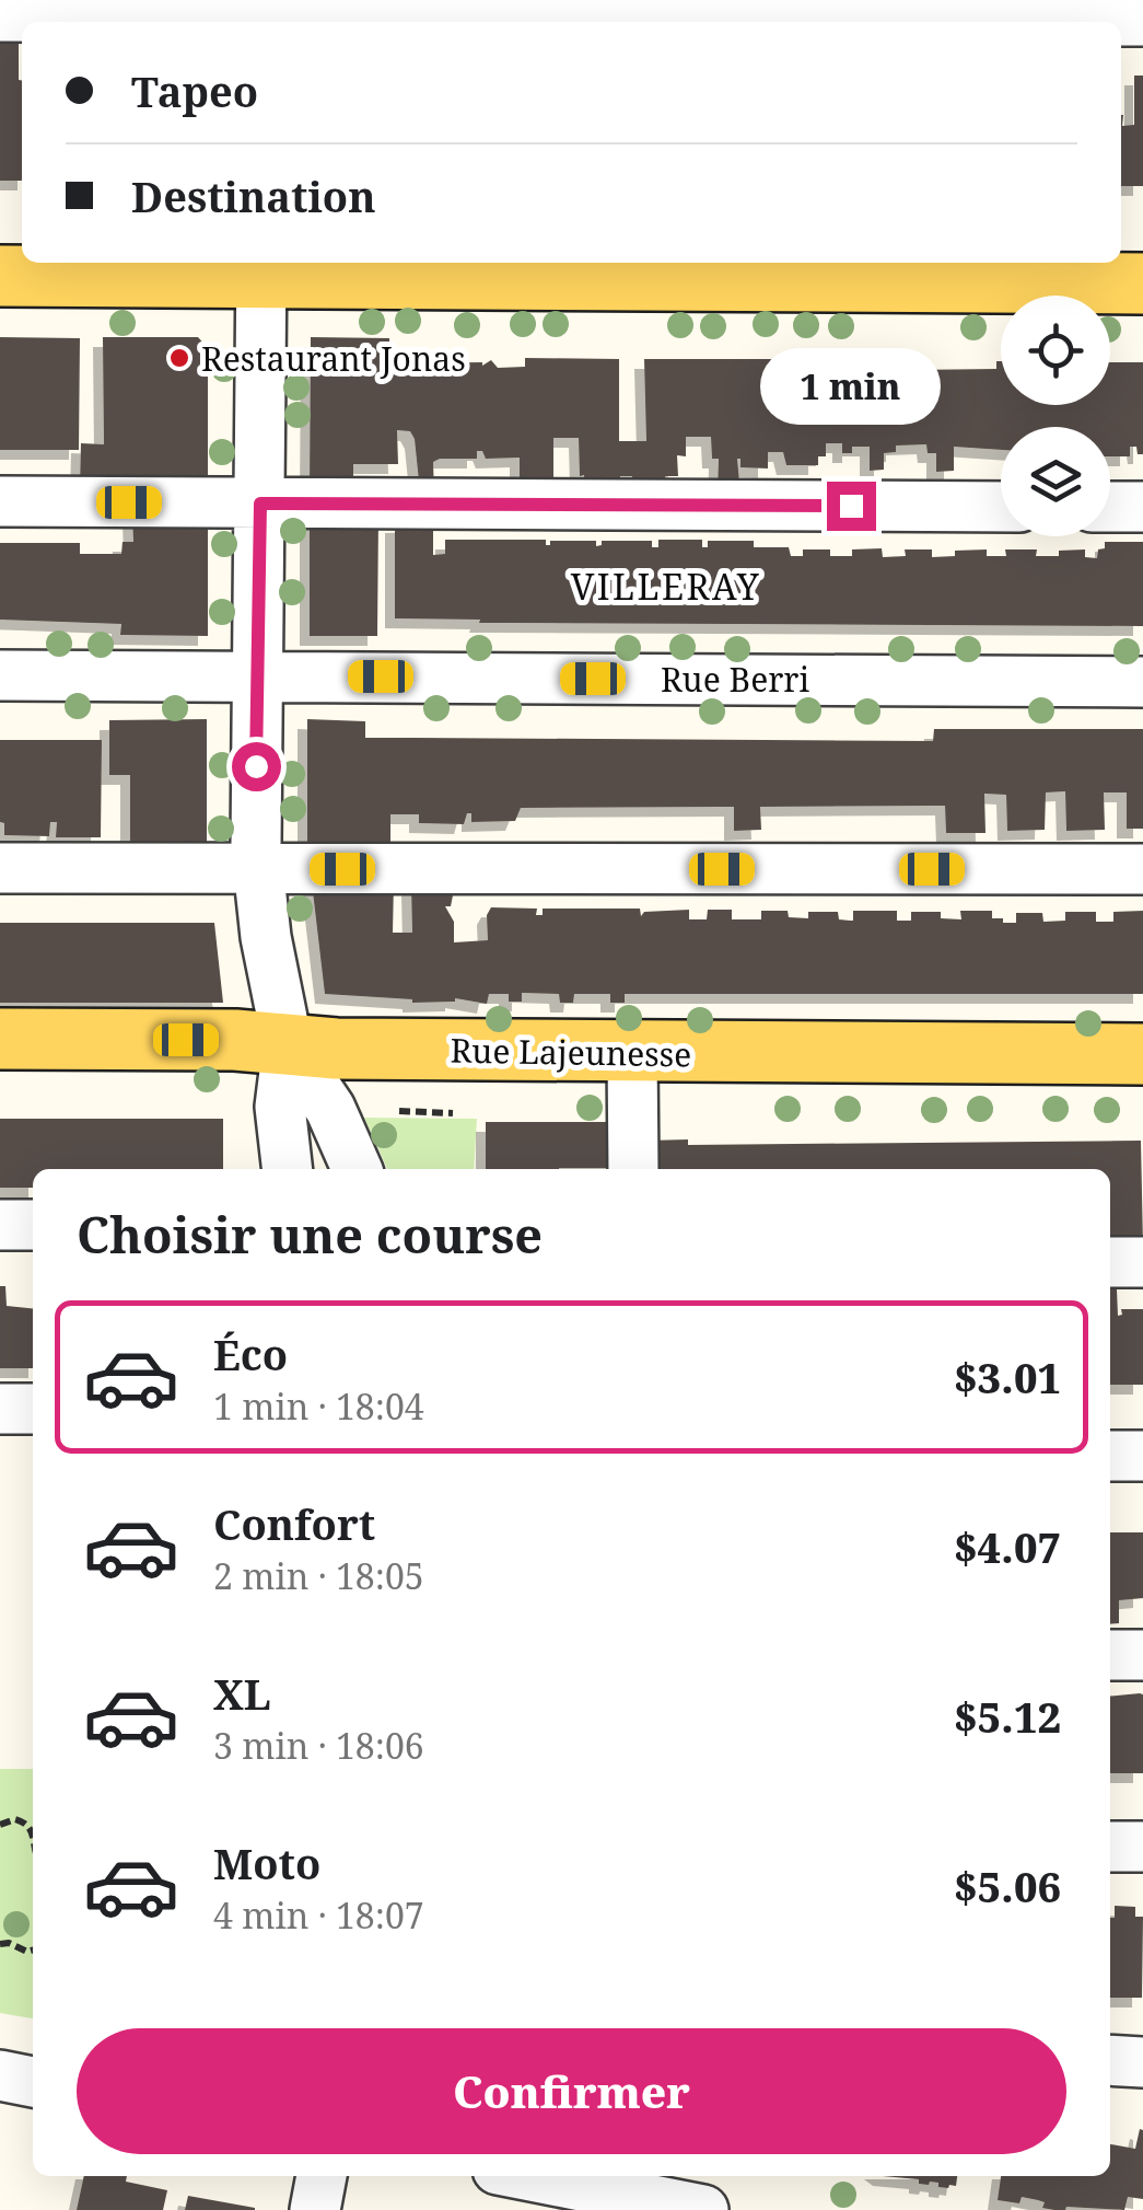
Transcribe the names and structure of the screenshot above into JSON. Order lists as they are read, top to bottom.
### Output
{
  "streets": {
    "main road": ["Rue Lajeunesse"],
    "street": ["Rue Berri"]
  },
  "districts": ["VILLERAY"],
  "places": ["Restaurant Jonas"],
  "page": {
    "banner": ["Tapeo", "Destination"],
    "bubble": "1 min",
    "heading": "Choisir une course",
    "list": [
      {
        "name": "Éco",
        "note": "1 min · 18:04",
        "value": "$3.01"
      },
      {
        "name": "Confort",
        "note": "2 min · 18:05",
        "value": "$4.07"
      },
      {
        "name": "XL",
        "note": "3 min · 18:06",
        "value": "$5.12"
      },
      {
        "name": "Moto",
        "note": "4 min · 18:07",
        "value": "$5.06"
      }
    ],
    "buttons": "Confirmer"
  }
}
